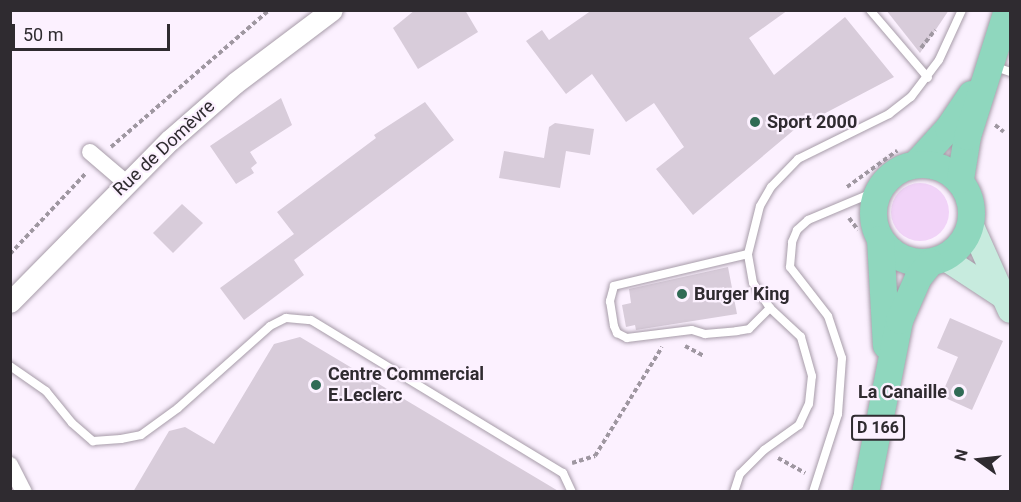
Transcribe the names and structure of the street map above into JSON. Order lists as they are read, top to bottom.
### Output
{
  "streets": {
    "main road": ["D 166"],
    "street": ["Rue de Domèvre"]
  },
  "places": [
    "Sport 2000",
    "Burger King",
    "Centre Commercial E.Leclerc",
    "La Canaille"
  ],
  "scale_bar": "50 m",
  "north": "left"
}
